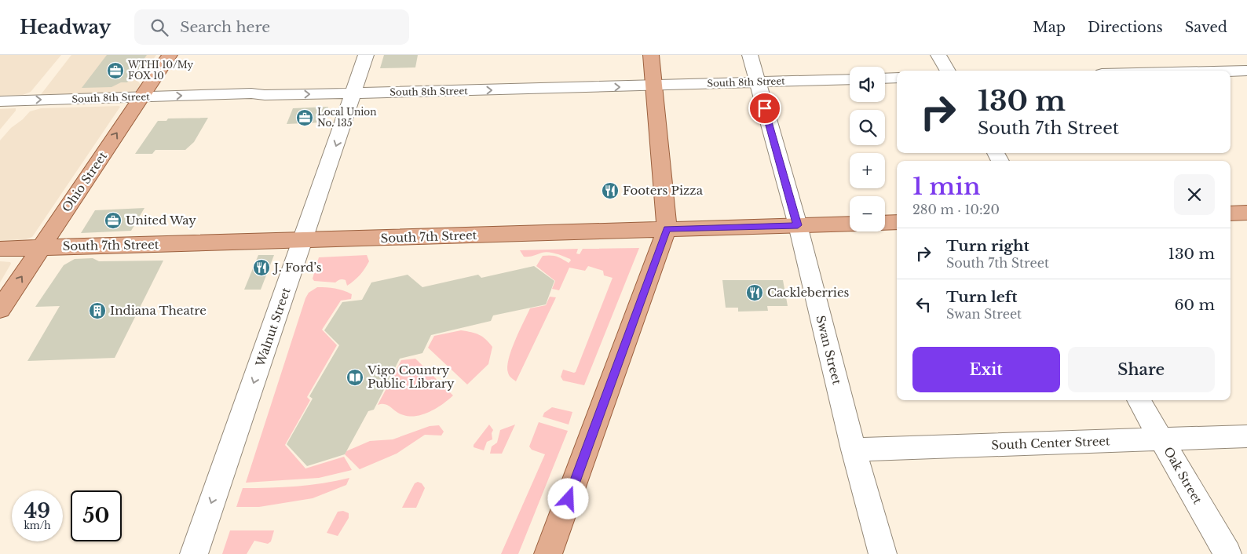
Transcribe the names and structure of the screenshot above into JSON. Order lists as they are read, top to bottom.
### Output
{
  "streets": {
    "main road": ["Ohio Street", "South 7th Street"],
    "street": [
      "South 8th Street",
      "Walnut Street",
      "Swan Street",
      "South Center Street",
      "Oak Street"
    ]
  },
  "crossings": [
    ["South 8th Street", "Ohio Street"],
    ["South 8th Street", "Walnut Street"],
    ["South 8th Street", "Swan Street"],
    ["Ohio Street", "South 7th Street"],
    ["South 7th Street", "Walnut Street"],
    ["South 7th Street", "Swan Street"],
    ["Swan Street", "South Center Street"],
    ["South Center Street", "Oak Street"]
  ],
  "one_way": ["South 8th Street", "Ohio Street", "Walnut Street"],
  "places": {
    "office": ["WTHI 10/My FOX 10", "Local Union No. 135", "United Way"],
    "restaurant": ["Footers Pizza", "J. Ford’s", "Cackleberries"],
    "building": ["Indiana Theatre"],
    "library": ["Vigo Country Public Library"]
  },
  "page": {
    "header": "Headway",
    "search": "Search here",
    "nav": ["Map", "Directions", "Saved"],
    "map_buttons": ["+", "−"],
    "turn": ["130 m", "South 7th Street"],
    "heading": ["1 min", "280 m · 10:20"],
    "list": [
      {
        "name": "Turn right",
        "note": "South 7th Street",
        "value": "130 m"
      },
      {
        "name": "Turn left",
        "note": "Swan Street",
        "value": "60 m"
      }
    ],
    "buttons": ["Exit", "Share"],
    "speed": "49 km/h",
    "limit": "50"
  }
}
